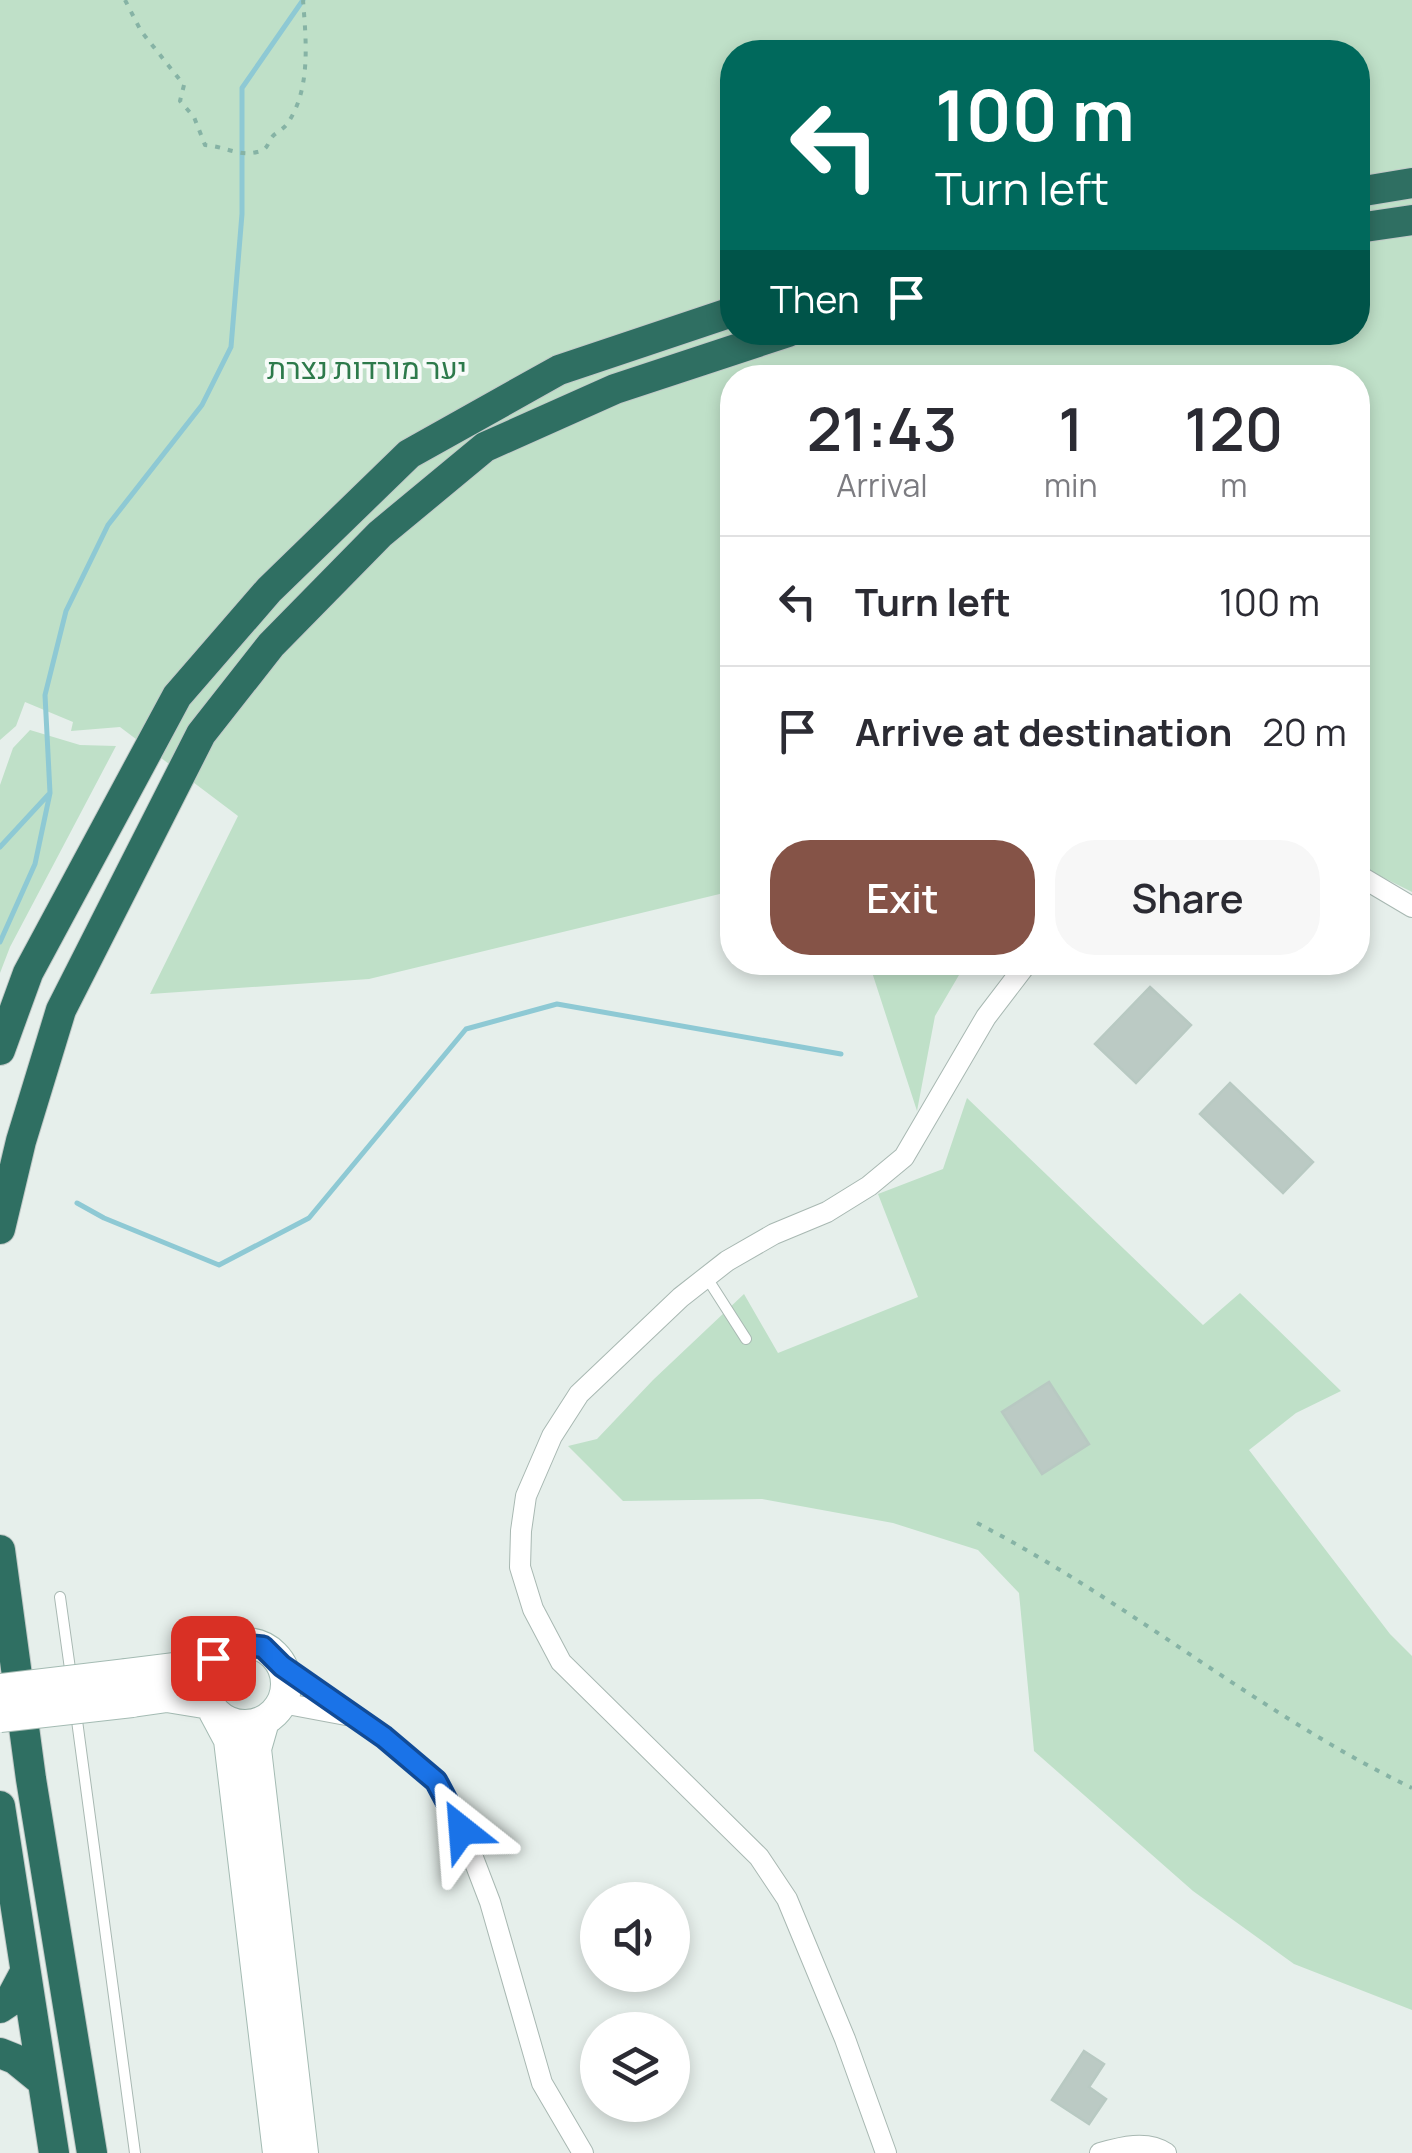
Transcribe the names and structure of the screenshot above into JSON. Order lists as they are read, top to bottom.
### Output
{
  "parks": ["יער מורדות נצרת"],
  "page": {
    "turn": ["100 m", "Turn left"],
    "then": "Then",
    "eta": [
      "21:43",
      "Arrival",
      "1",
      "min",
      "120",
      "m"
    ],
    "list": [
      {
        "name": "Turn left",
        "value": "100 m"
      },
      {
        "name": "Arrive at destination",
        "value": "20 m"
      }
    ],
    "buttons": ["Exit", "Share"]
  }
}
